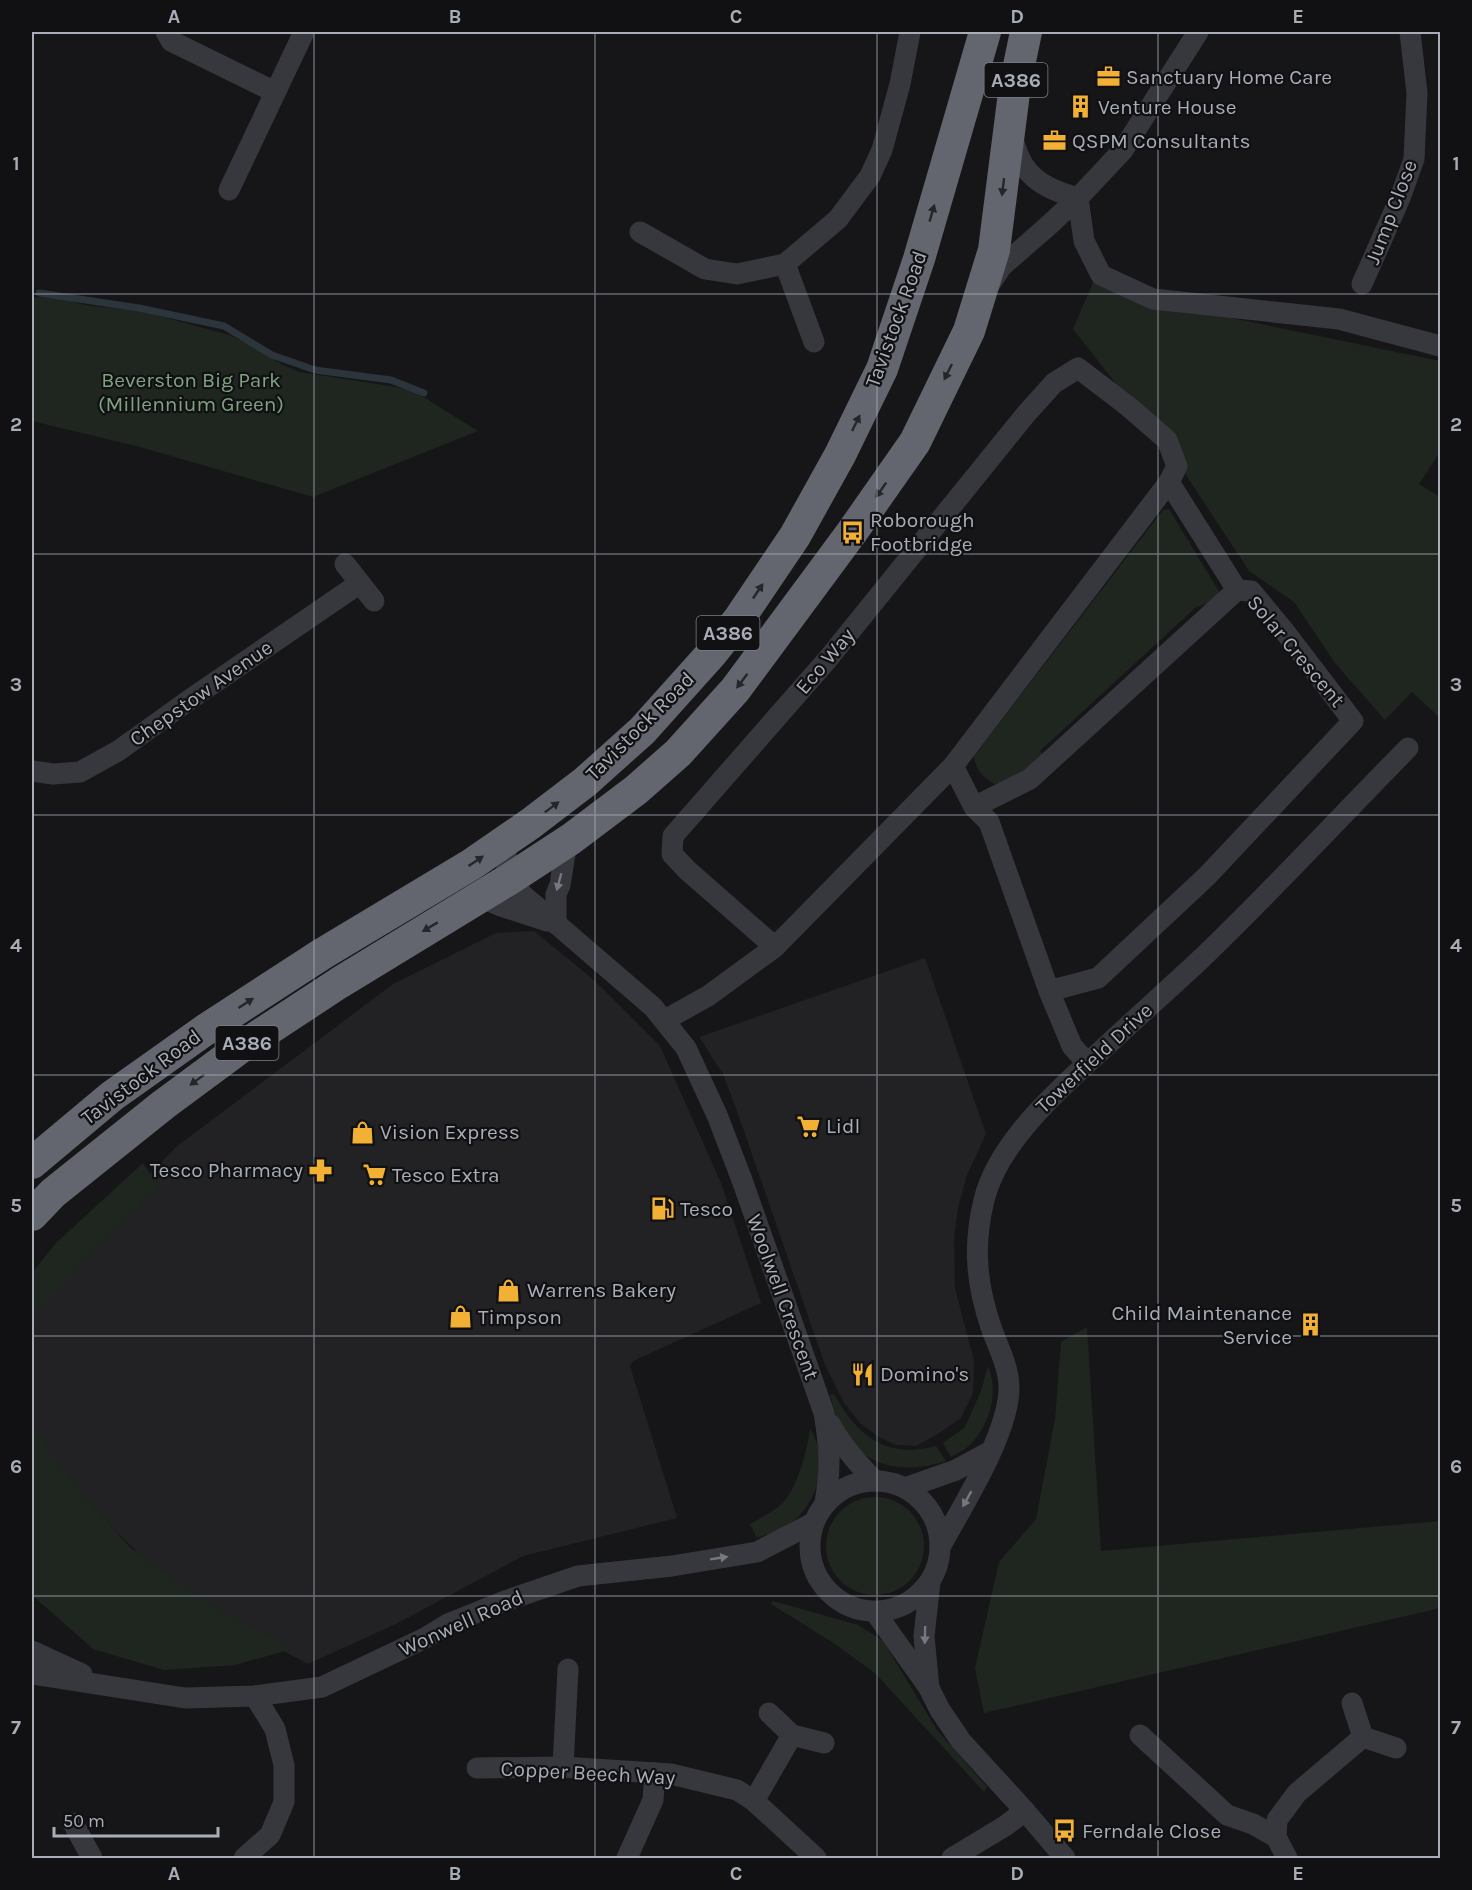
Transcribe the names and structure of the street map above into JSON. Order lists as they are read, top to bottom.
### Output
{
  "streets": {
    "highway": ["A386", "Tavistock Road"],
    "street": [
      "Jump Close",
      "Solar Crescent",
      "Eco Way",
      "Chepstow Avenue",
      "Towerfield Drive",
      "Woolwell Crescent",
      "Wonwell Road",
      "Copper Beech Way"
    ]
  },
  "crossings": [
    ["Tavistock Road", "Woolwell Crescent"],
    ["Towerfield Drive", "Woolwell Crescent"],
    ["Towerfield Drive", "Wonwell Road"],
    ["Woolwell Crescent", "Wonwell Road"]
  ],
  "one_way": ["Wonwell Road"],
  "parks": ["Beverston Big Park (Millennium Green)"],
  "places": {
    "office": ["Sanctuary Home Care", "QSPM Consultants"],
    "building": ["Venture House", "Child Maintenance Service"],
    "bus stop": ["Roborough Footbridge", "Ferndale Close"],
    "supermarket": ["Lidl", "Tesco Extra"],
    "shop": ["Vision Express", "Warrens Bakery", "Timpson"],
    "pharmacy": ["Tesco Pharmacy"],
    "fuel station": ["Tesco"],
    "restaurant": ["Domino's"]
  },
  "scale_bar": "50 m",
  "grid": {
    "columns": [
      "A",
      "B",
      "C",
      "D",
      "E"
    ],
    "rows": [
      "1",
      "2",
      "3",
      "4",
      "5",
      "6",
      "7"
    ]
  }
}
